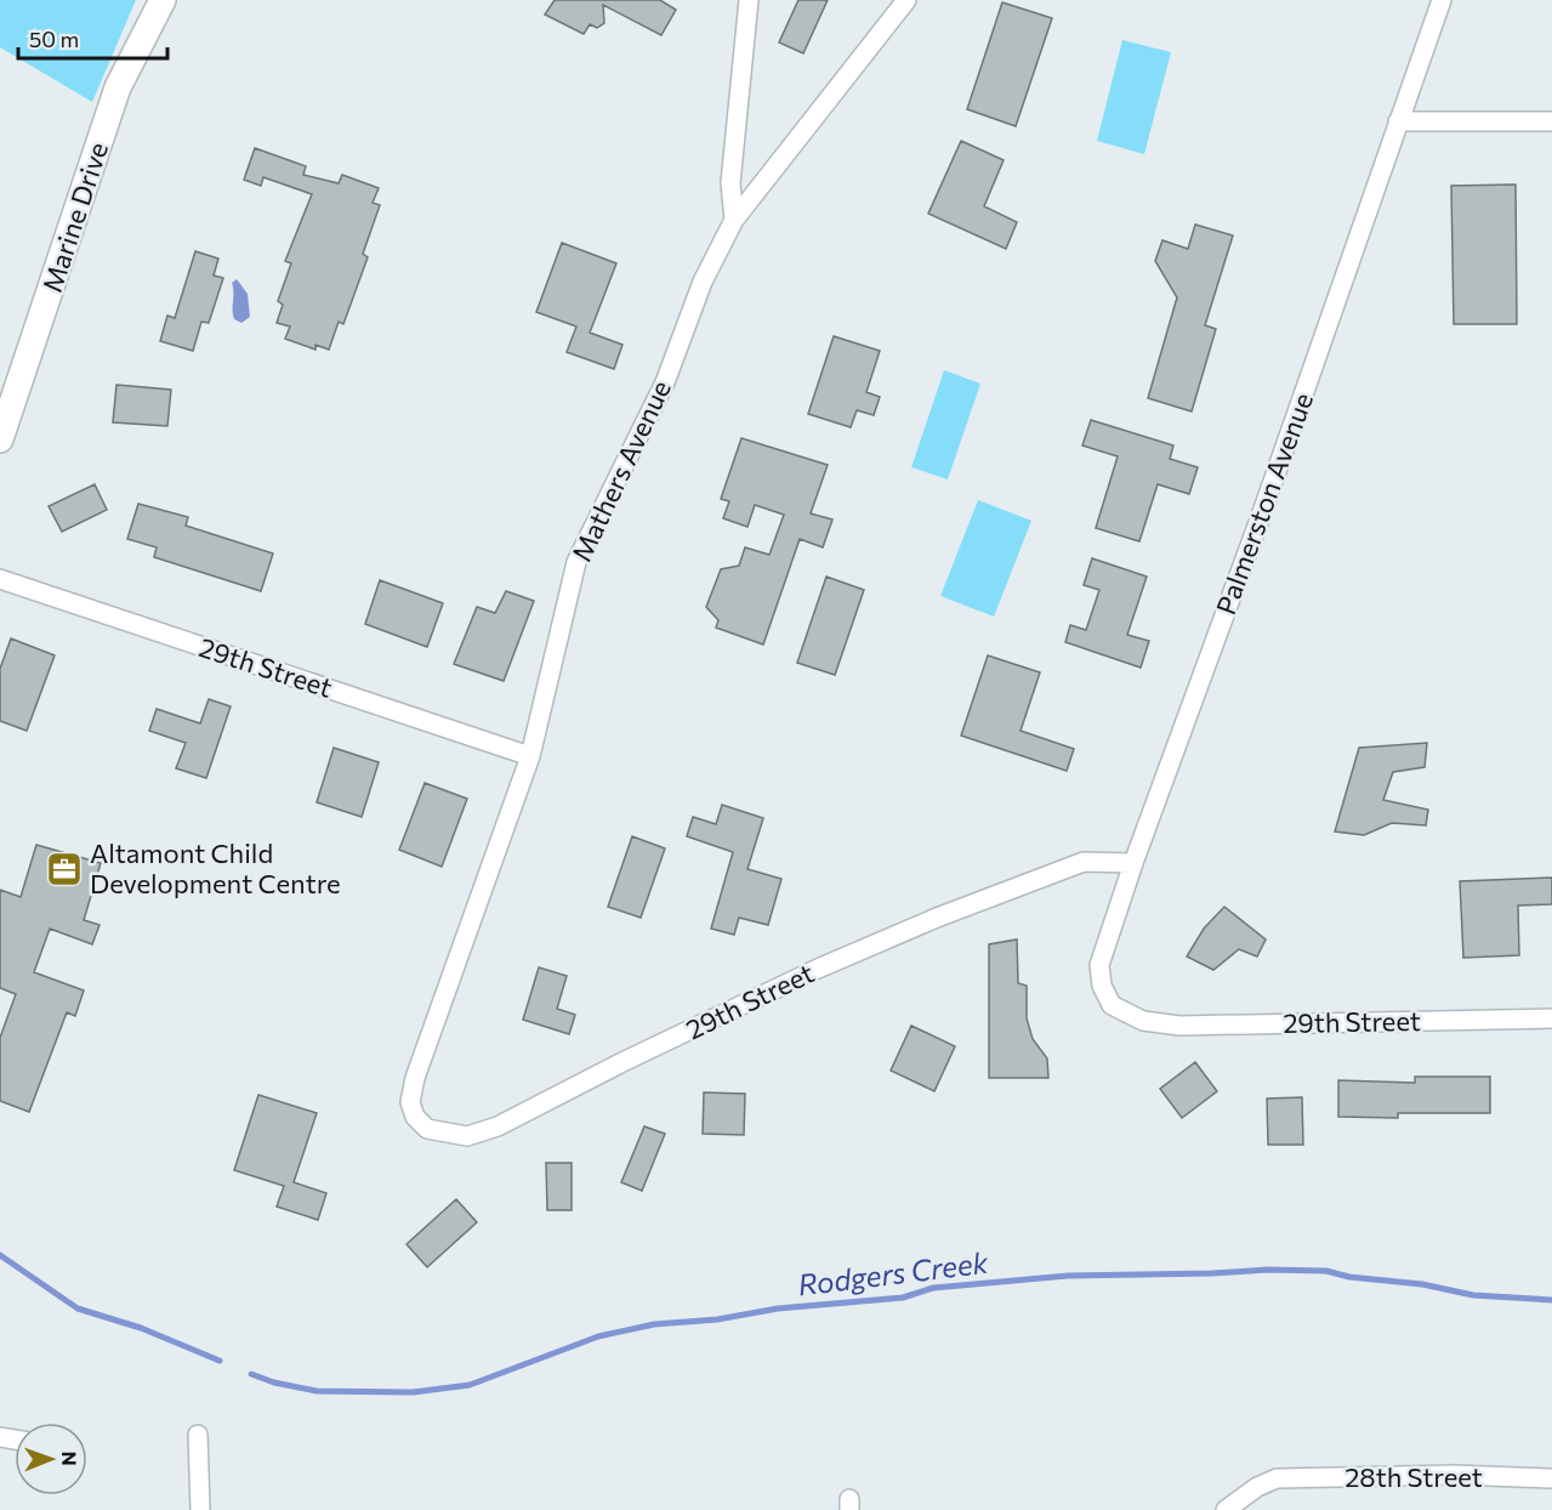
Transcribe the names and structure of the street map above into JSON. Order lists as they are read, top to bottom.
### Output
{
  "streets": {
    "main road": ["Marine Drive"],
    "street": [
      "Mathers Avenue",
      "Palmerston Avenue",
      "29th Street",
      "28th Street"
    ]
  },
  "crossings": [
    ["Mathers Avenue", "29th Street"],
    ["Palmerston Avenue", "29th Street"]
  ],
  "water": ["Rodgers Creek"],
  "places": {
    "office": ["Altamont Child Development Centre"]
  },
  "scale_bar": "50 m",
  "north": "right"
}
